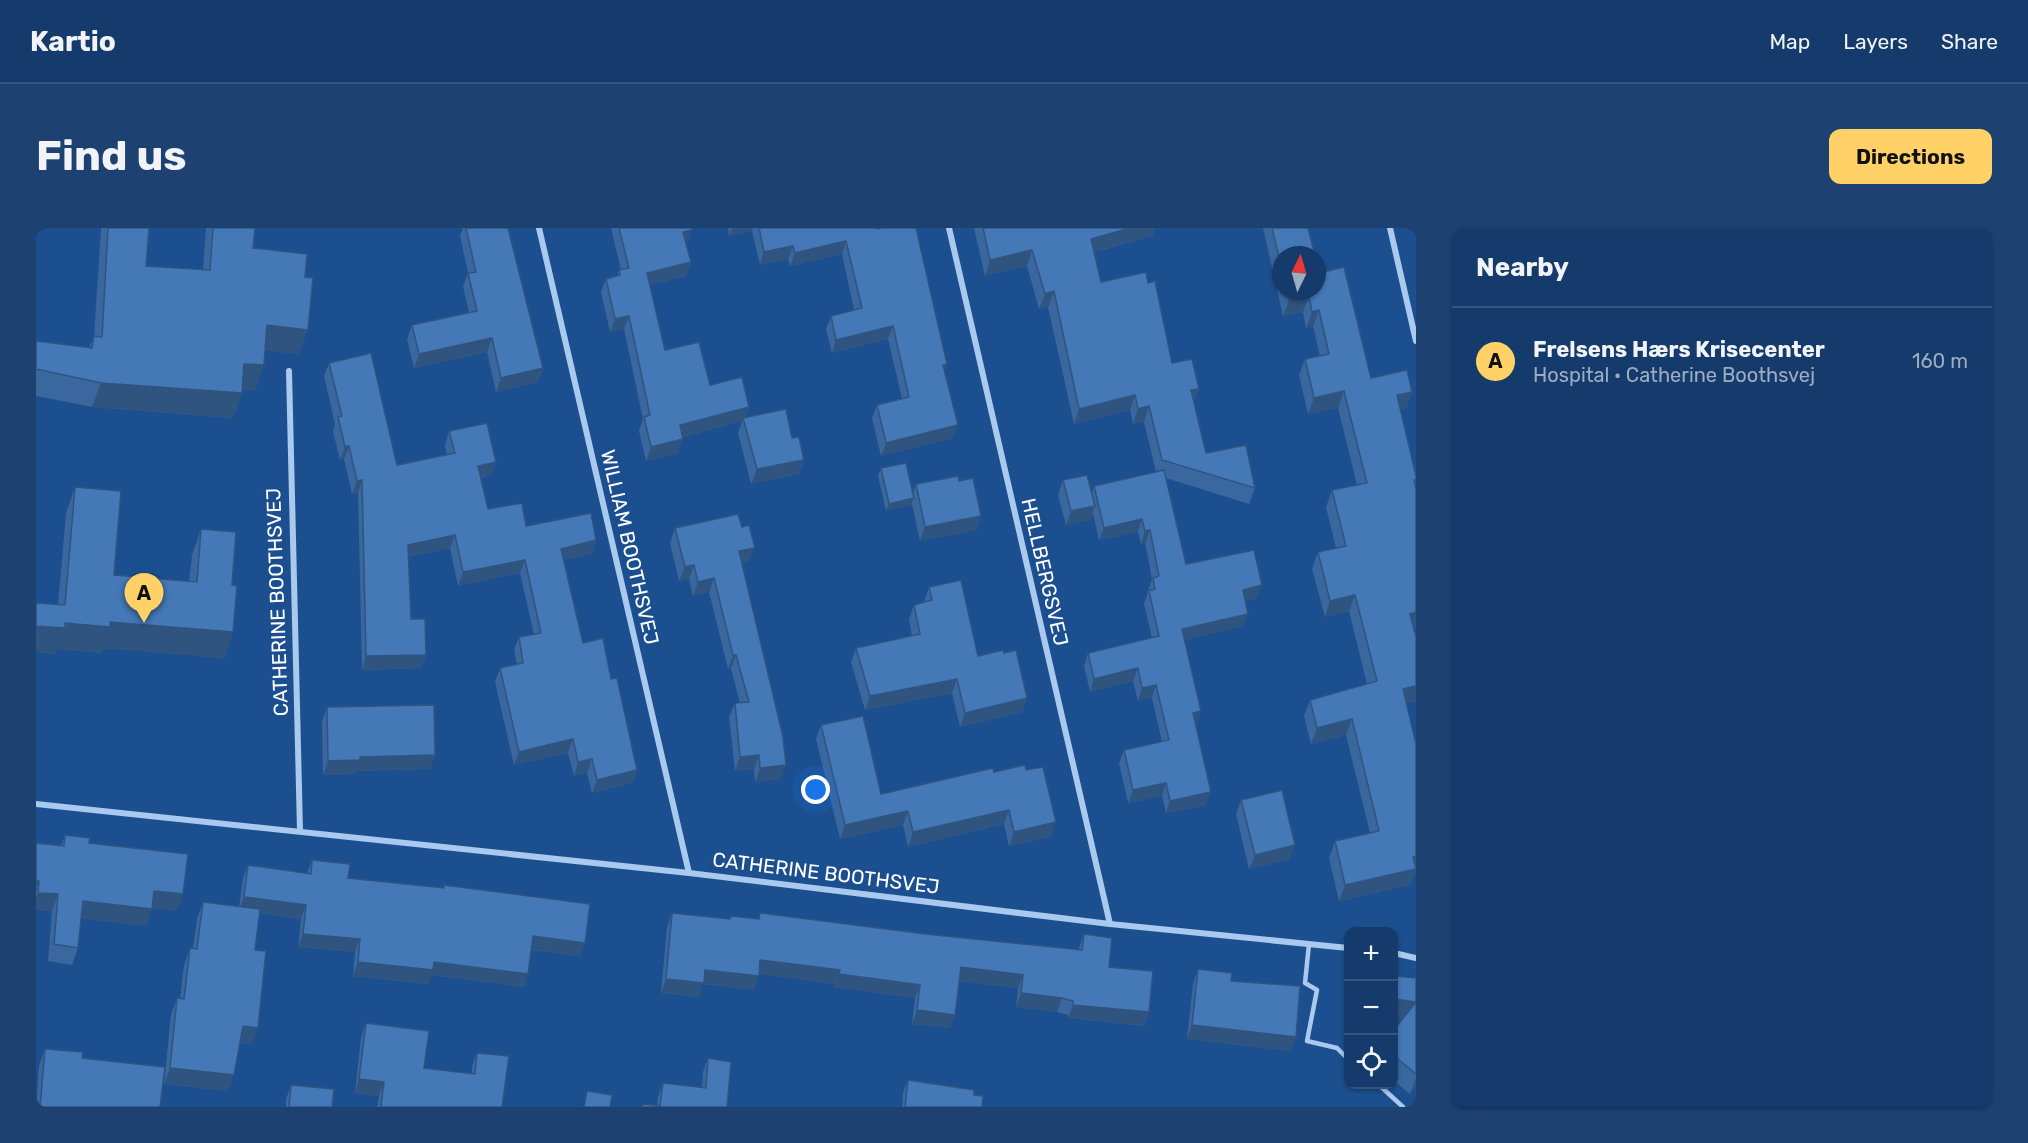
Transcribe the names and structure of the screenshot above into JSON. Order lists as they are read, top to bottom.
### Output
{
  "streets": {
    "street": ["WILLIAM BOOTHSVEJ", "HELLBERGSVEJ", "CATHERINE BOOTHSVEJ"]
  },
  "crossings": [
    ["WILLIAM BOOTHSVEJ", "CATHERINE BOOTHSVEJ"],
    ["HELLBERGSVEJ", "CATHERINE BOOTHSVEJ"]
  ],
  "north": "top",
  "page": {
    "header": "Kartio",
    "nav": ["Map", "Layers", "Share"],
    "buttons": "Directions",
    "title": "Find us",
    "heading": "Nearby",
    "list": [
      {
        "mark": "A",
        "name": "Frelsens Hærs Krisecenter",
        "note": "Hospital · Catherine Boothsvej",
        "value": "160 m"
      }
    ],
    "pins": "A",
    "map_buttons": ["+", "−"]
  }
}
